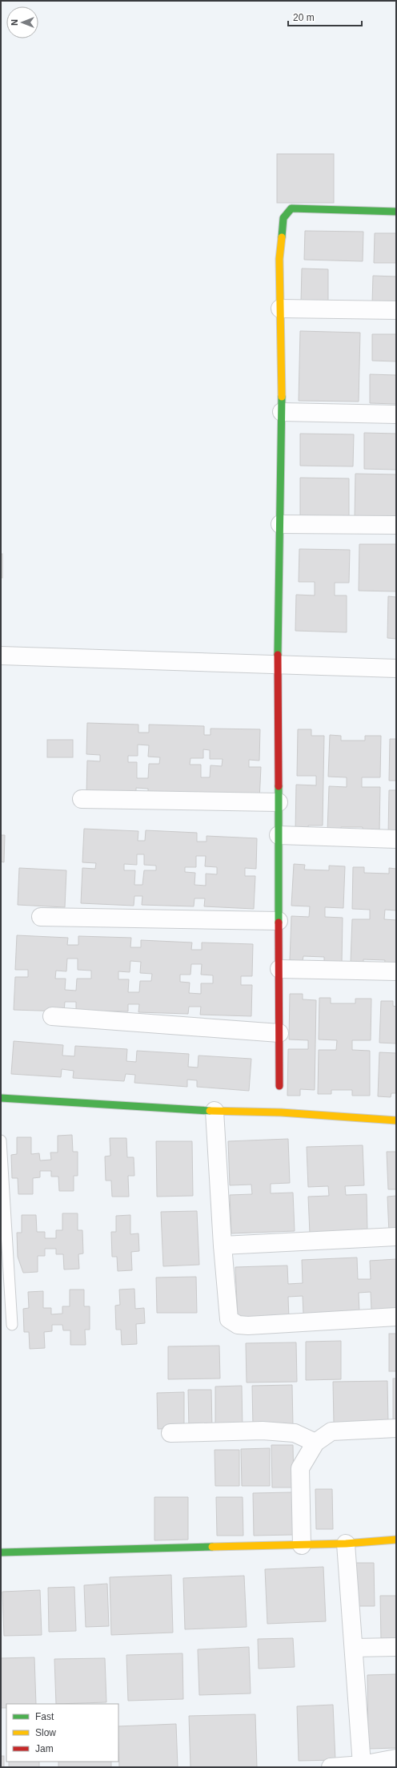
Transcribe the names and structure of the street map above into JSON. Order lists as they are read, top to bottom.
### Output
{
  "legend": ["Fast", "Slow", "Jam"],
  "scale_bar": "20 m",
  "north": "left"
}
